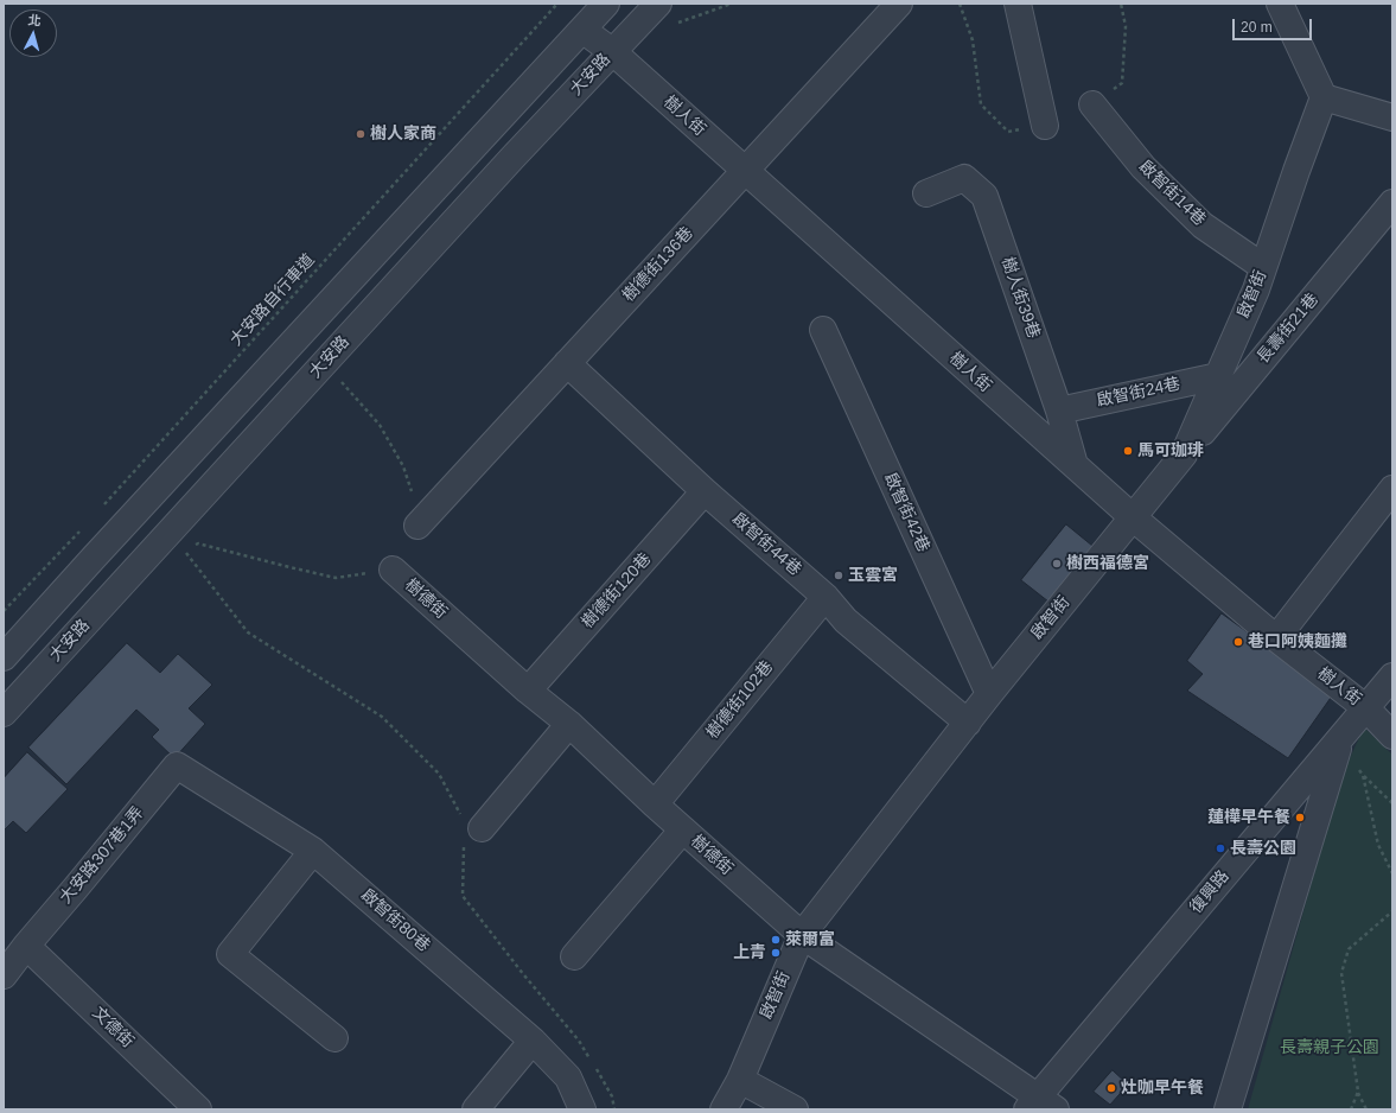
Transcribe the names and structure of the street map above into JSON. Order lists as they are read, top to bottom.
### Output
{
  "streets": {
    "street": [
      "大安路",
      "樹人街",
      "啟智街14巷",
      "樹德街136巷",
      "啟智街",
      "樹人街39巷",
      "長壽街21巷",
      "啟智街24巷",
      "啟智街42巷",
      "啟智街44巷",
      "樹德街120巷",
      "樹德街",
      "樹德街102巷",
      "大安路307巷1弄",
      "復興路",
      "啟智街80巷",
      "文德街"
    ],
    "path": ["大安路自行車道"]
  },
  "crossings": [
    ["大安路", "樹人街"],
    ["樹人街", "樹德街136巷"],
    ["樹人街", "啟智街"],
    ["樹人街", "樹人街39巷"],
    ["樹人街", "復興路"],
    ["啟智街14巷", "啟智街"],
    ["樹德街136巷", "啟智街44巷"],
    ["啟智街", "長壽街21巷"],
    ["啟智街", "啟智街24巷"],
    ["啟智街", "啟智街42巷"],
    ["啟智街", "啟智街44巷"],
    ["啟智街", "樹德街"],
    ["樹人街39巷", "啟智街24巷"],
    ["啟智街44巷", "樹德街120巷"],
    ["啟智街44巷", "樹德街102巷"],
    ["樹德街120巷", "樹德街"],
    ["樹德街", "樹德街102巷"],
    ["樹德街", "復興路"],
    ["大安路307巷1弄", "啟智街80巷"],
    ["大安路307巷1弄", "文德街"]
  ],
  "parks": ["長壽親子公園"],
  "places": [
    "樹人家商",
    "馬可珈琲",
    "樹西福德宮",
    "玉雲宮",
    "巷口阿姨麵攤",
    "蓮樺早午餐",
    "長壽公園",
    "萊爾富",
    "上青",
    "灶咖早午餐"
  ],
  "scale_bar": "20 m",
  "north": "top"
}
